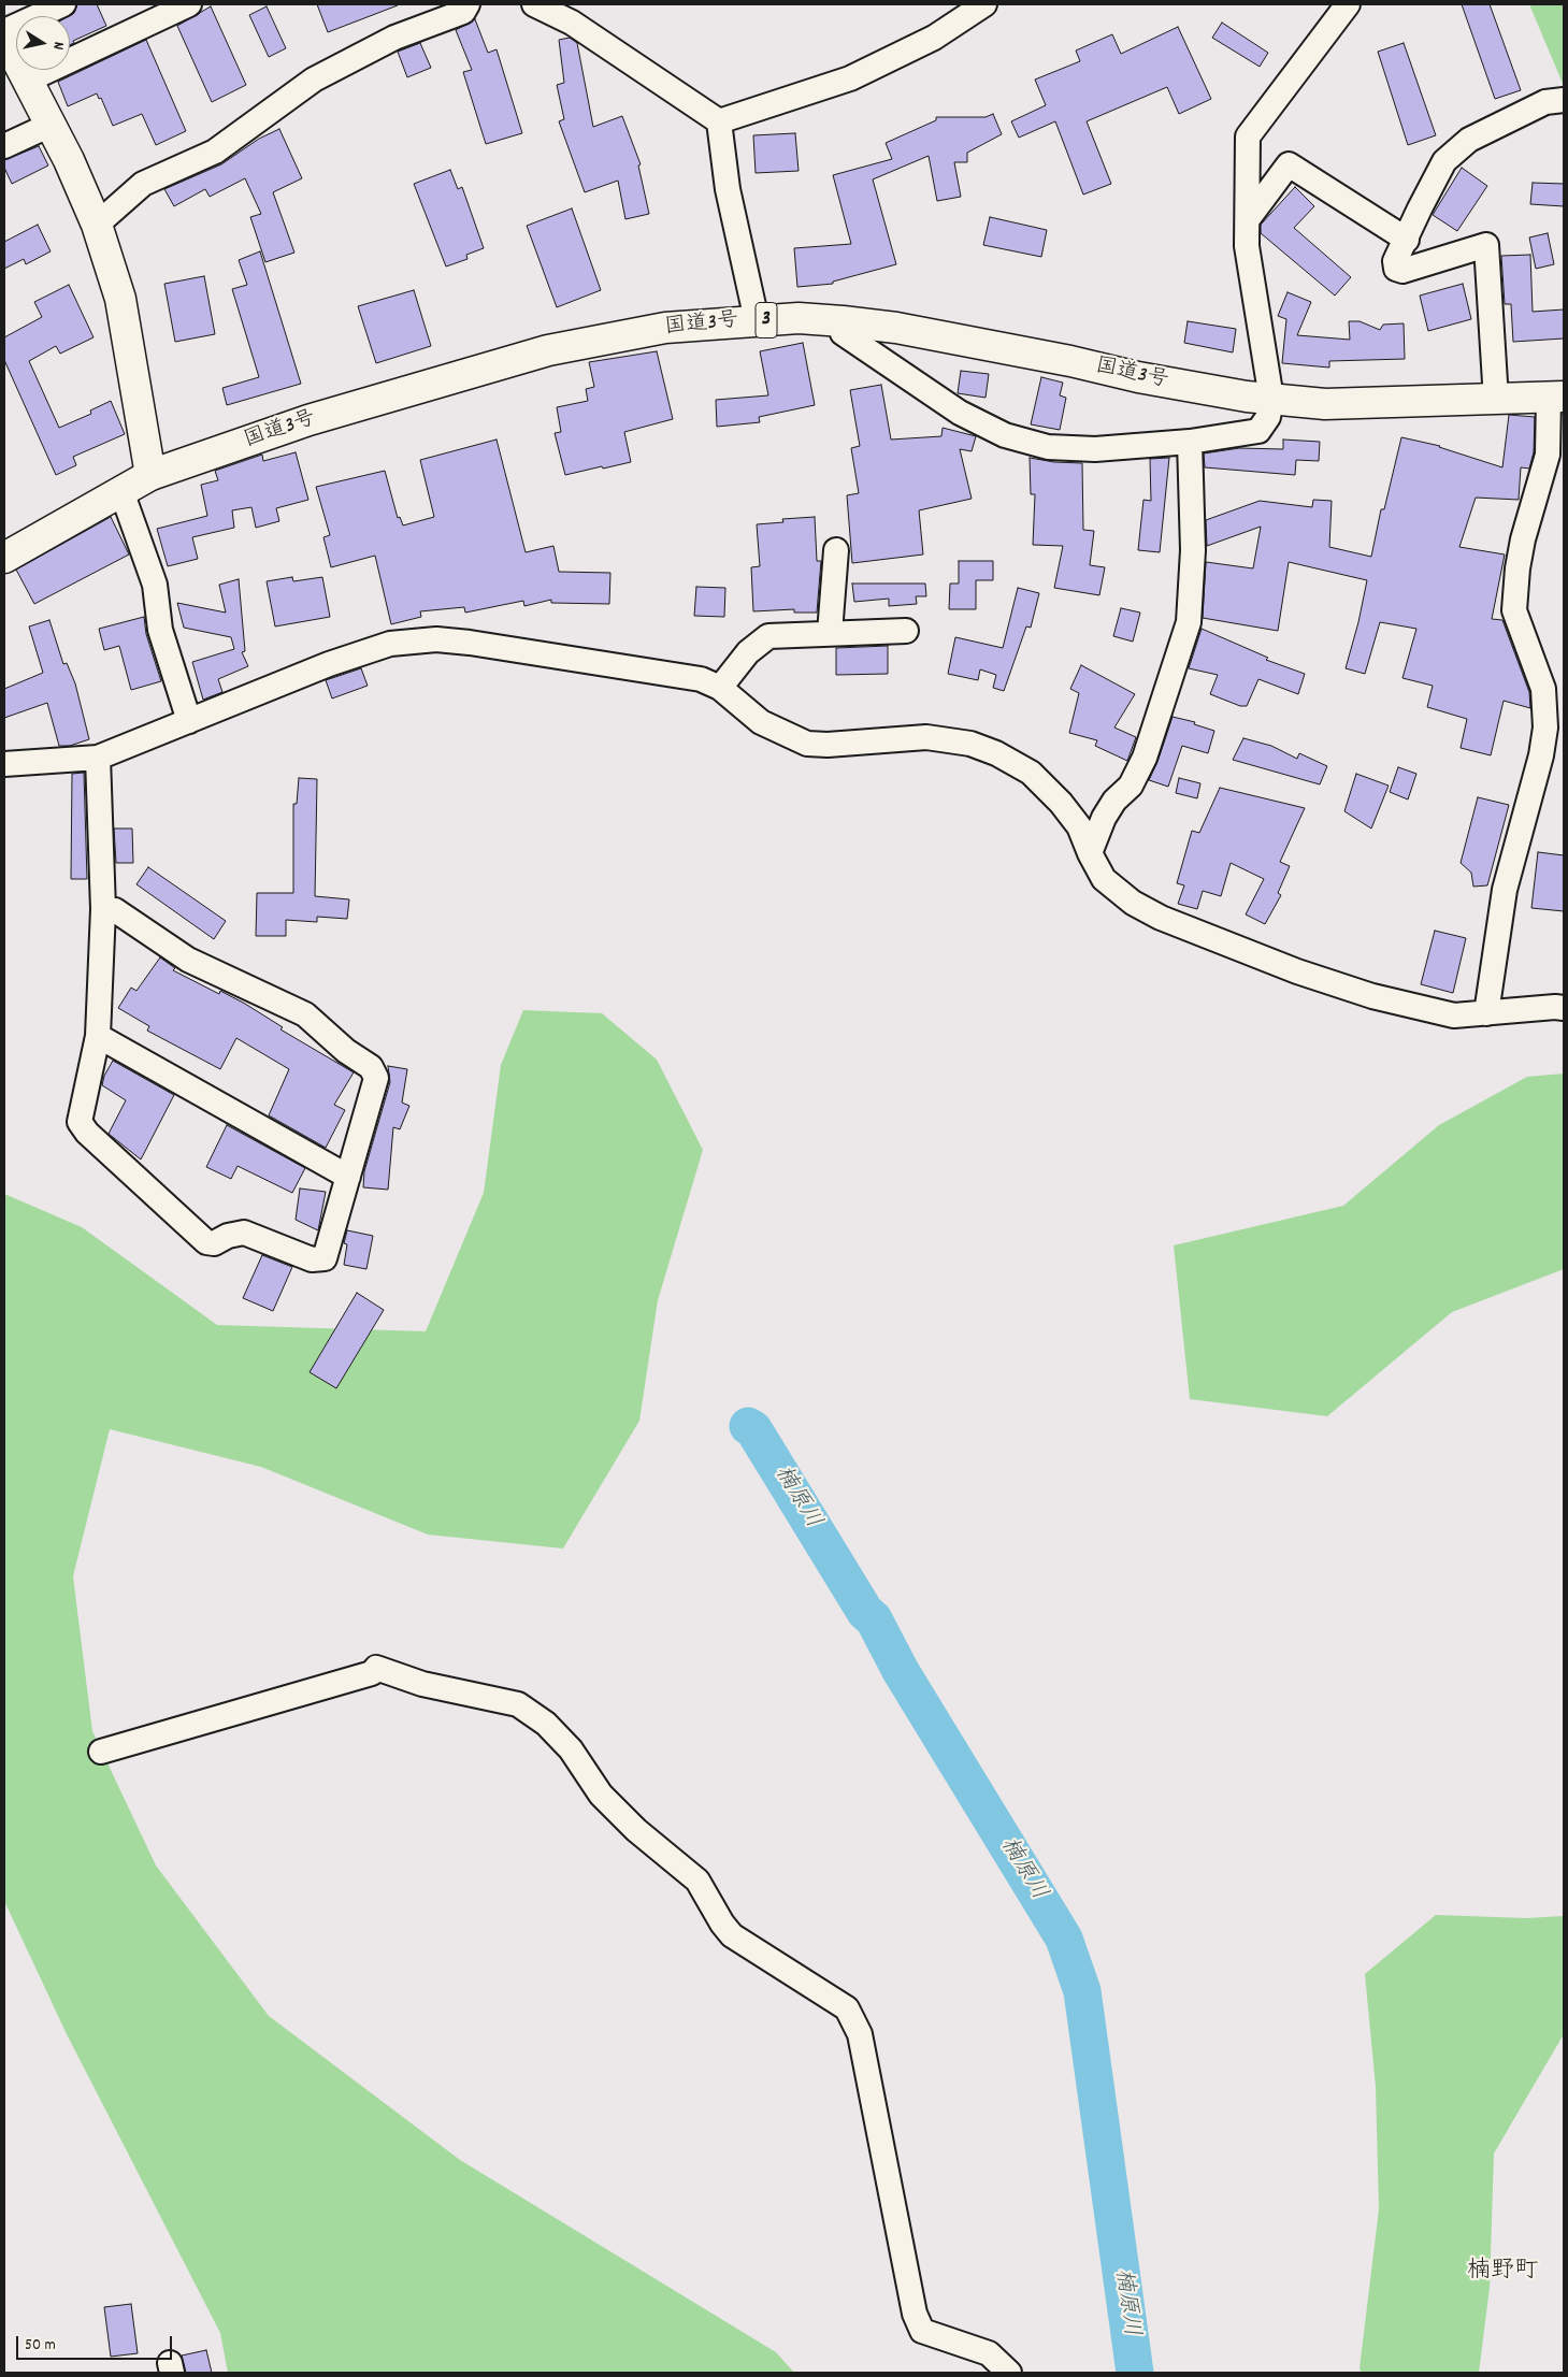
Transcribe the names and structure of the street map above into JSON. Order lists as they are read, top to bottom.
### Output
{
  "streets": {
    "main road": ["3", "国道3号"]
  },
  "districts": ["楠野町"],
  "water": ["楠原川"],
  "scale_bar": "50 m",
  "north": "right"
}
